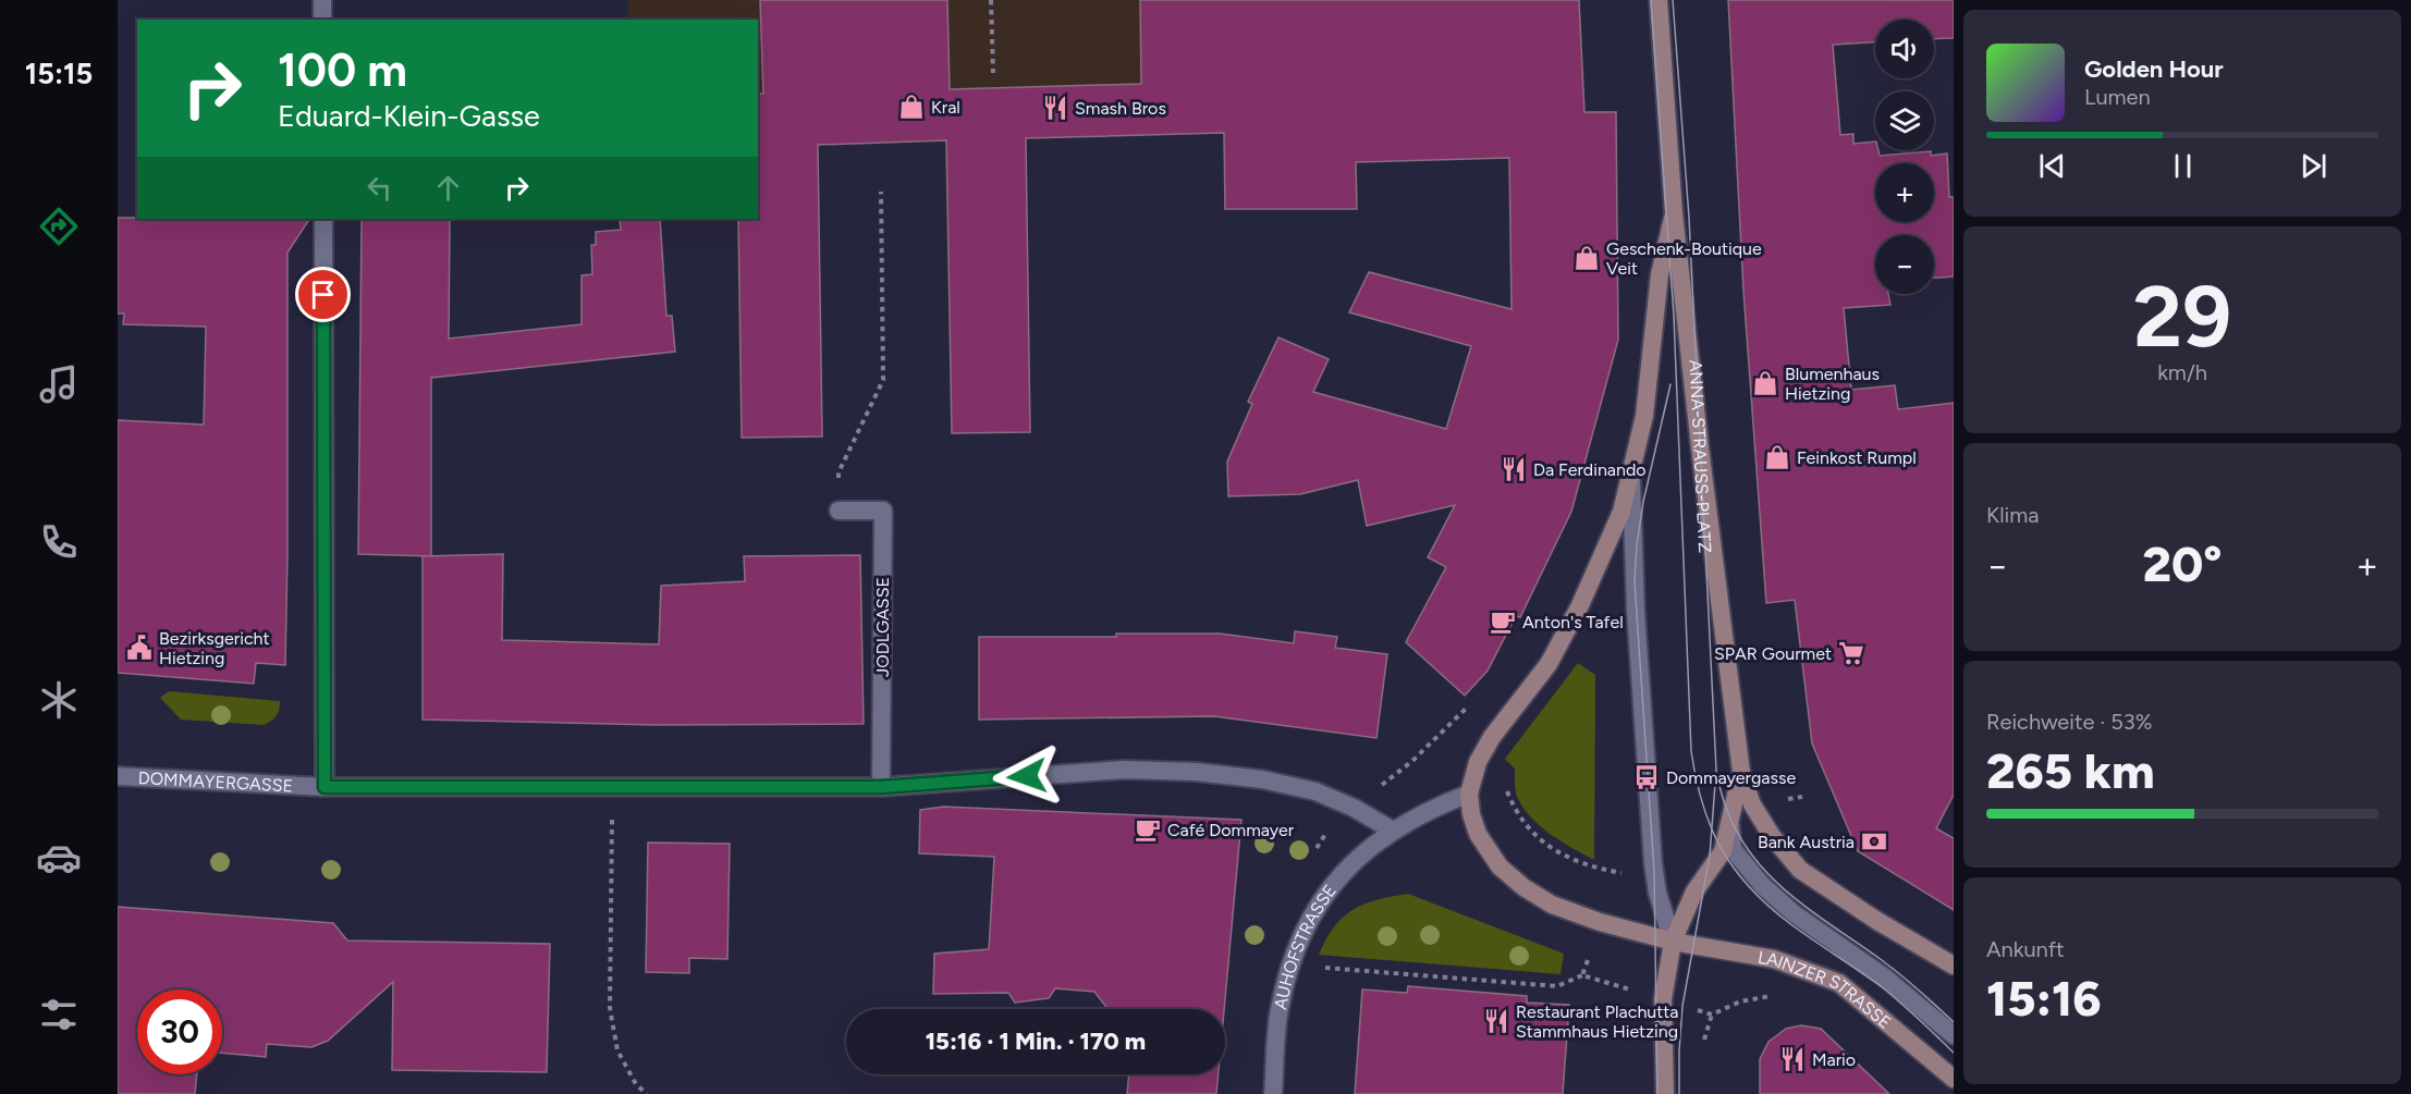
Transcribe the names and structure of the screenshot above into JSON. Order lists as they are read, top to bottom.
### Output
{
  "streets": {
    "main road": ["ANNA-STRAUSS-PLATZ", "LAINZER STRASSE"],
    "street": ["JODLGASSE", "DOMMAYERGASSE", "AUHOFSTRASSE"]
  },
  "crossings": [
    ["ANNA-STRAUSS-PLATZ", "LAINZER STRASSE"],
    ["JODLGASSE", "DOMMAYERGASSE"],
    ["DOMMAYERGASSE", "AUHOFSTRASSE"]
  ],
  "places": {
    "shop": [
      "Kral",
      "Geschenk-Boutique Veit",
      "Blumenhaus Hietzing",
      "Feinkost Rumpl"
    ],
    "restaurant": [
      "Smash Bros",
      "Da Ferdinando",
      "Restaurant Plachutta Stammhaus Hietzing",
      "Mario"
    ],
    "cafe": ["Anton's Tafel", "Café Dommayer"],
    "public building": ["Bezirksgericht Hietzing"],
    "supermarket": ["SPAR Gourmet"],
    "bus stop": ["Dommayergasse"],
    "bank": ["Bank Austria"]
  },
  "page": {
    "tabs": "15:15",
    "map_buttons": ["+", "−"],
    "turn": ["100 m", "Eduard-Klein-Gasse"],
    "song": ["Golden Hour", "Lumen"],
    "tile": [
      ["29", "km/h"],
      "Klima",
      ["Reichweite · 53%", "265 km"],
      ["Ankunft", "15:16"]
    ],
    "heat": ["−", "20°", "+"],
    "limit": "30",
    "trip": "15:16 · 1 Min. · 170 m"
  }
}
